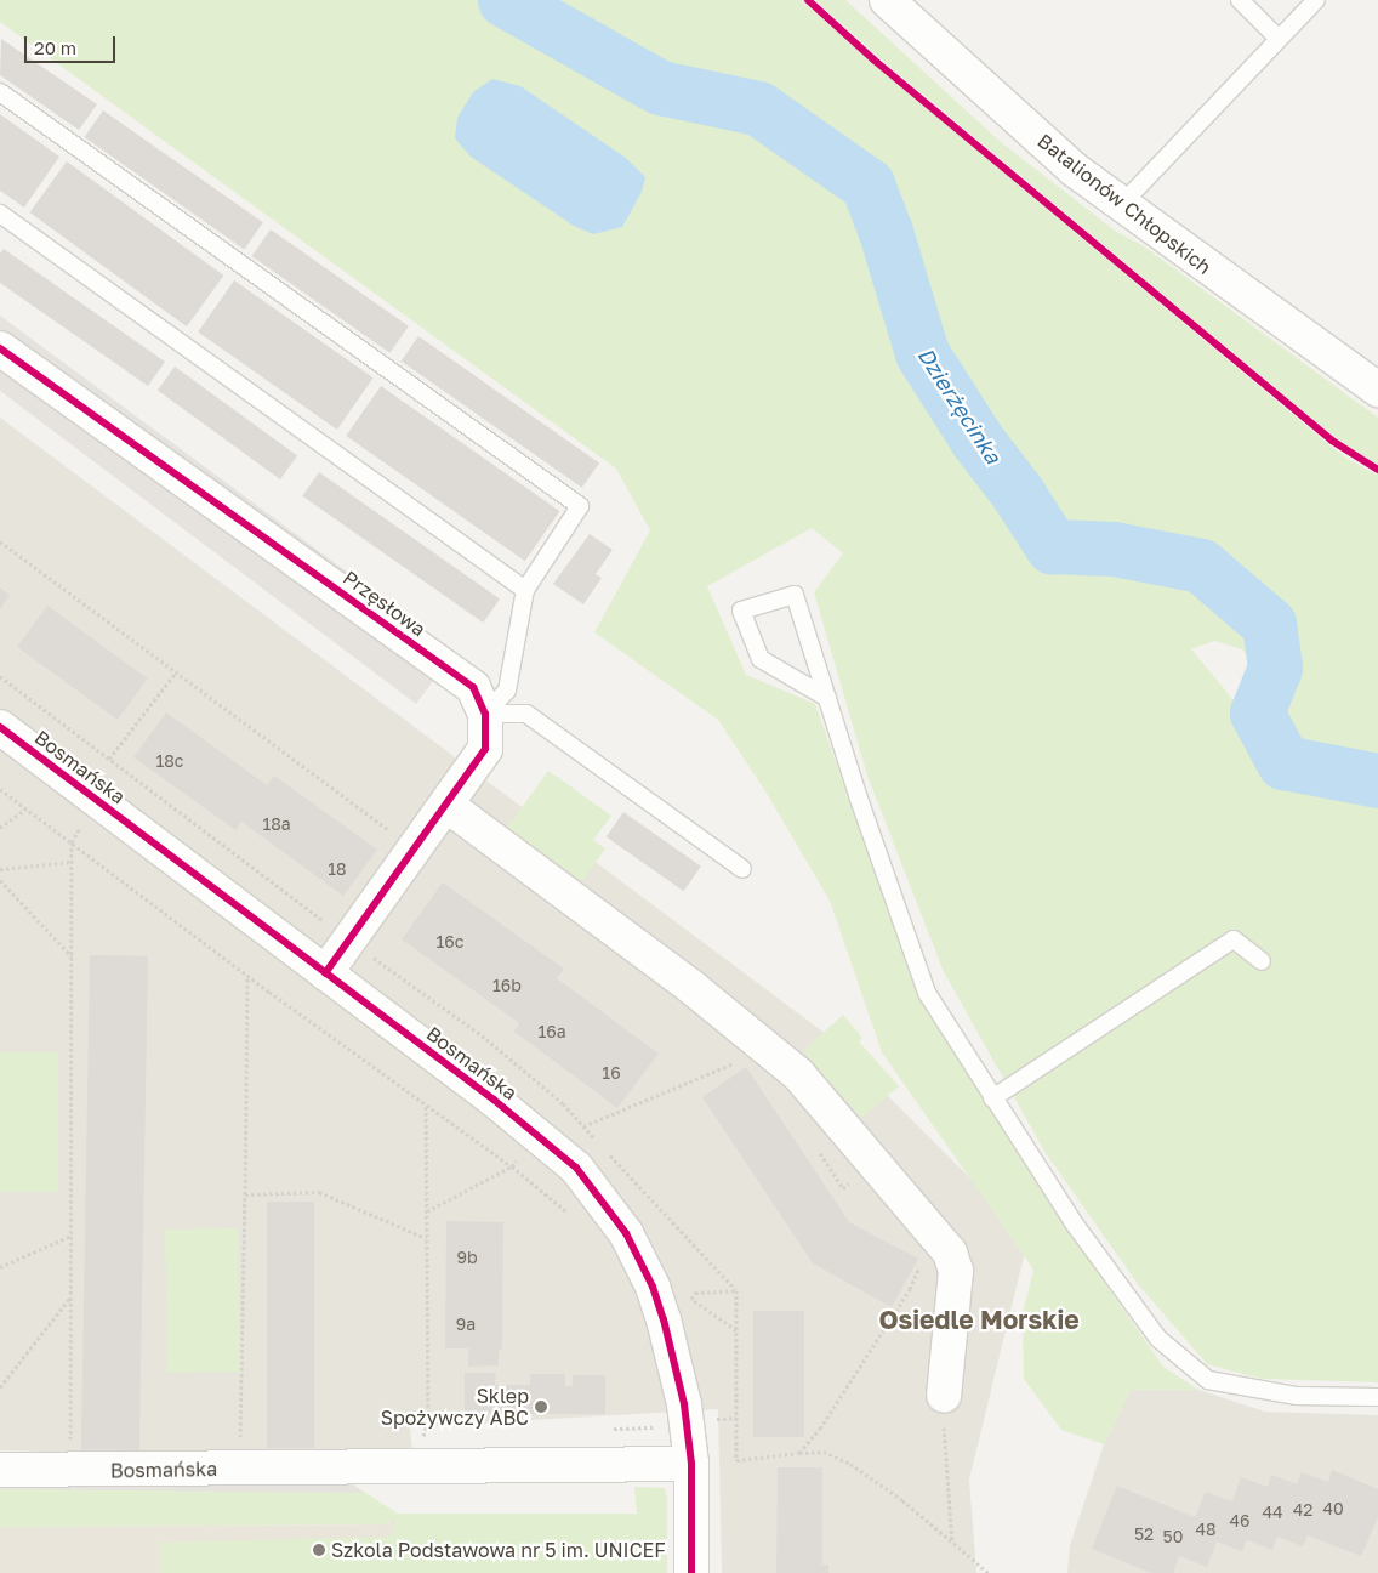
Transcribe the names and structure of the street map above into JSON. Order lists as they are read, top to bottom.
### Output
{
  "streets": {
    "street": ["Batalionów Chłopskich", "Przęsłowa", "Bosmańska"]
  },
  "crossings": [
    ["Przęsłowa", "Bosmańska"]
  ],
  "districts": ["Osiedle Morskie"],
  "water": ["Dzierżęcinka"],
  "places": ["Sklep Spożywczy ABC", "Szkola Podstawowa nr 5 im. UNICEF"],
  "house_numbers": [
    "18c",
    "18a",
    "18",
    "16c",
    "16b",
    "16a",
    "16",
    "9b",
    "9a",
    "40",
    "42",
    "44",
    "46",
    "48",
    "52",
    "50"
  ],
  "scale_bar": "20 m"
}
